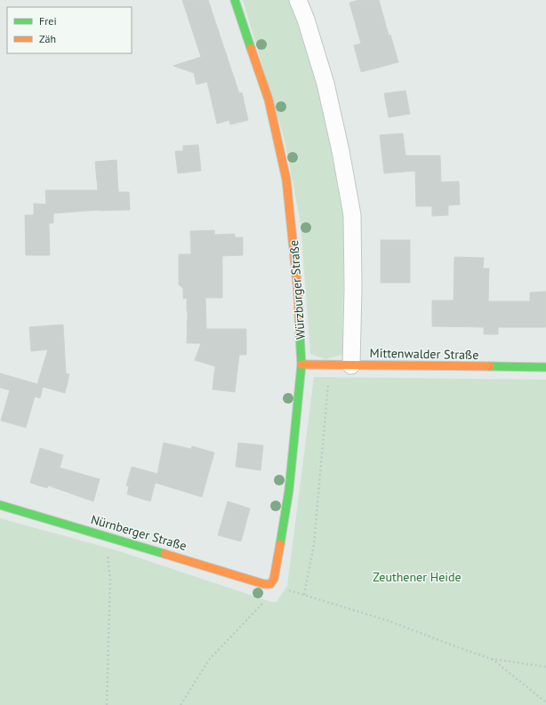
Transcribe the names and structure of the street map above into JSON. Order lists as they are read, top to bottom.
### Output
{
  "streets": {
    "street": ["Würzburger Straße", "Mittenwalder Straße", "Nürnberger Straße"]
  },
  "crossings": [
    ["Würzburger Straße", "Mittenwalder Straße"],
    ["Würzburger Straße", "Nürnberger Straße"]
  ],
  "parks": ["Zeuthener Heide"],
  "legend": ["Frei", "Zäh"]
}
